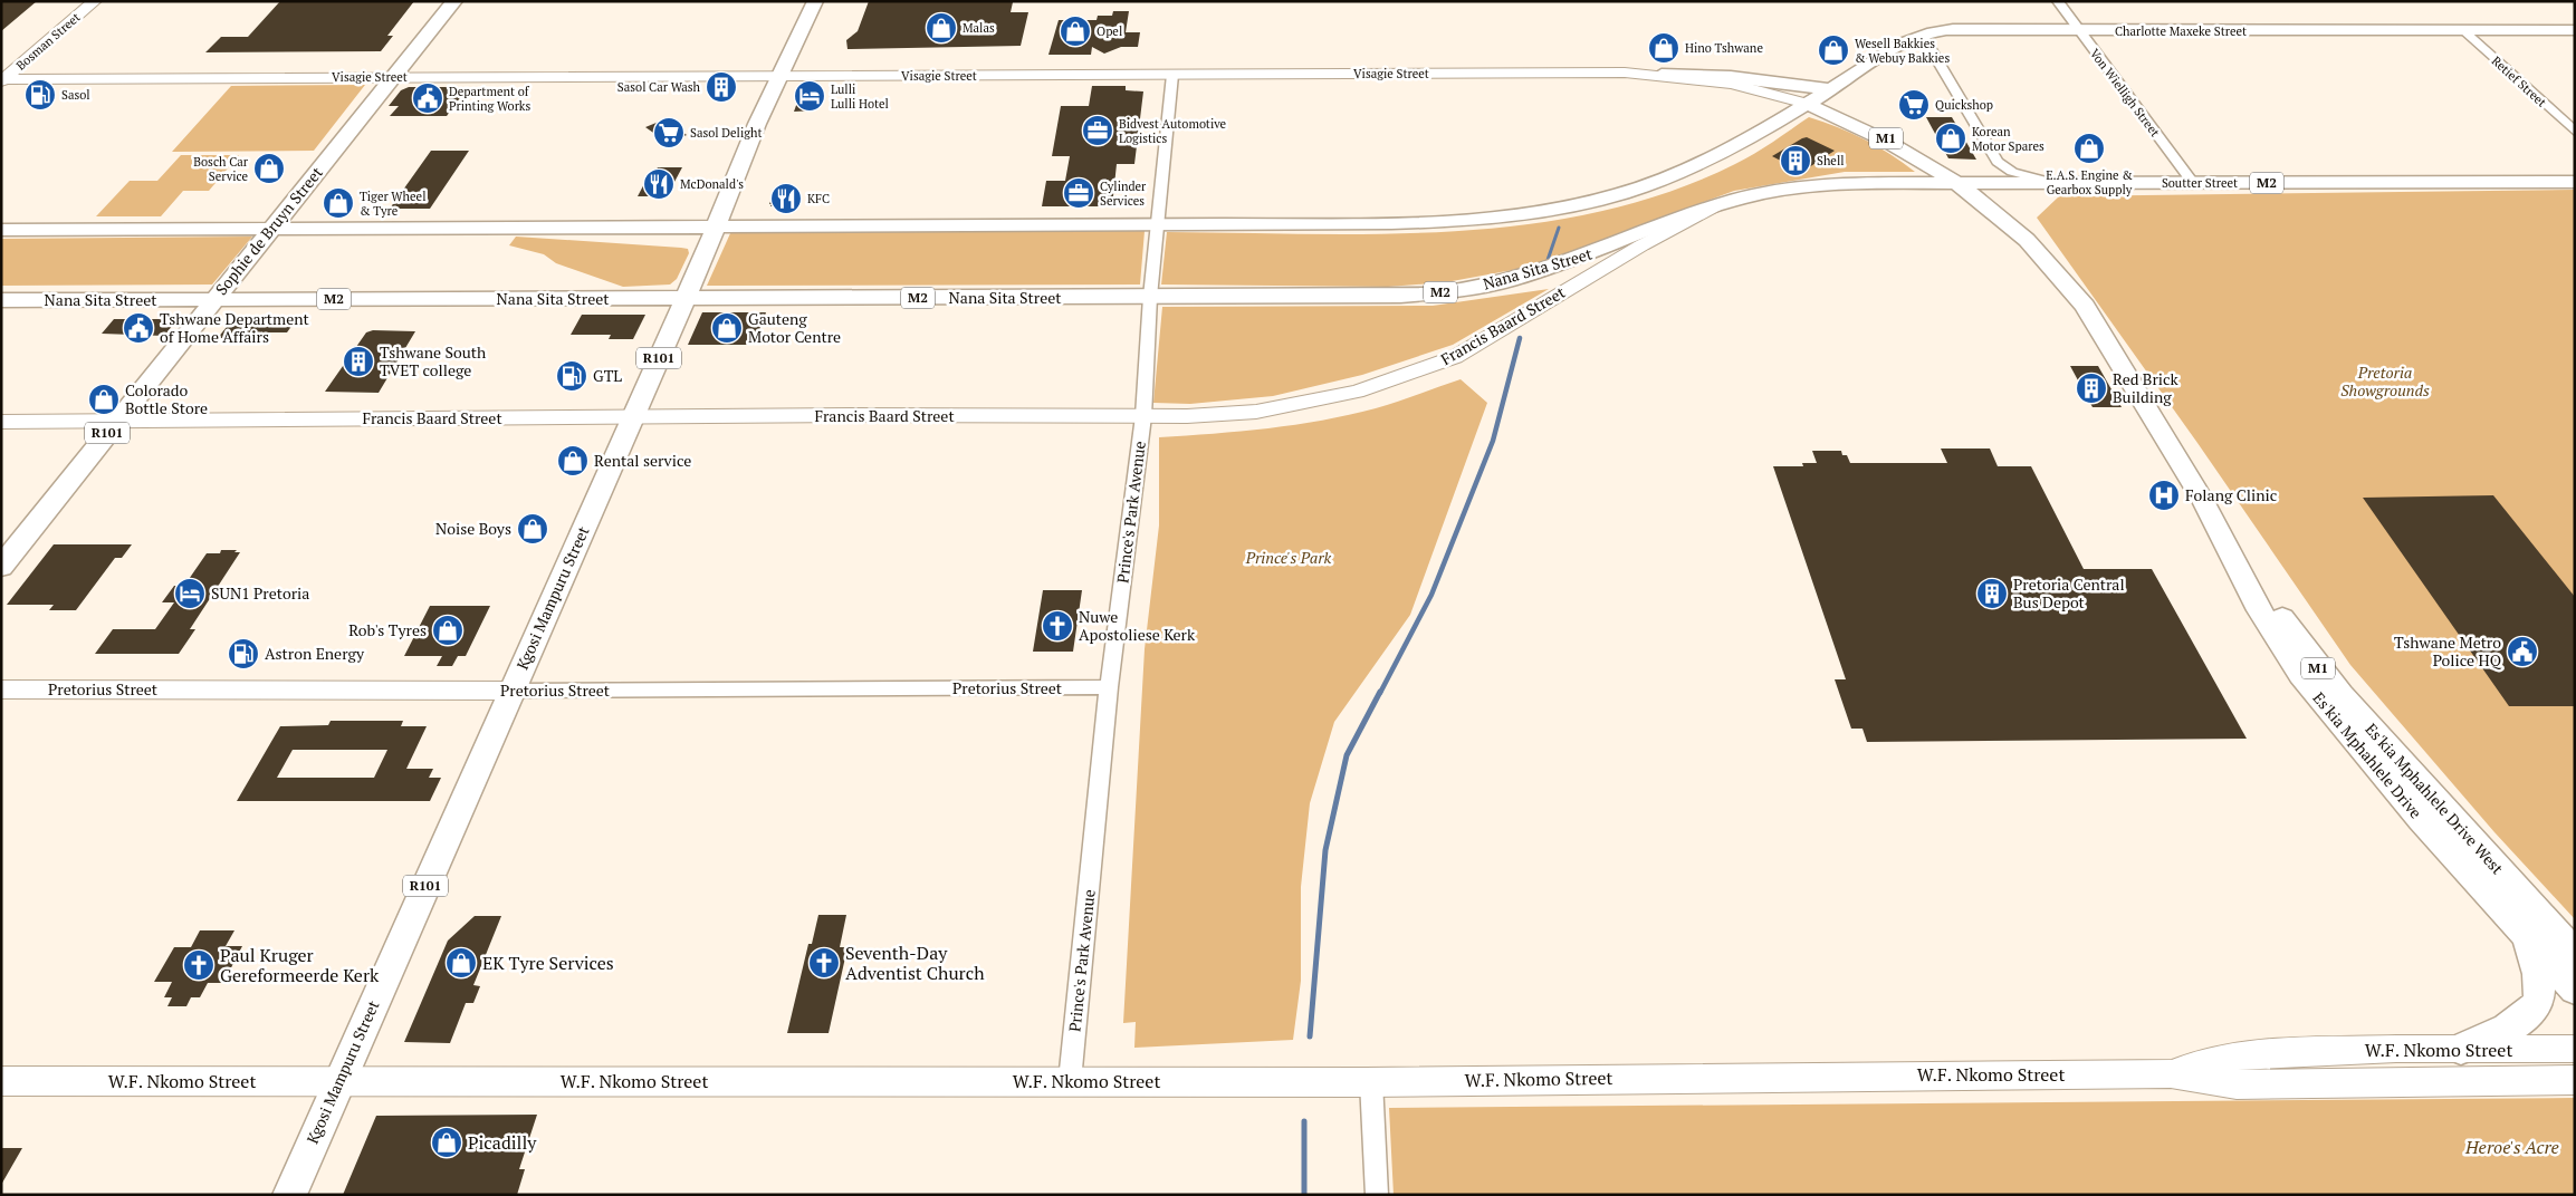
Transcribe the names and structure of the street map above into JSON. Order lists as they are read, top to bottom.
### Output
{
  "streets": {
    "main road": [
      "Charlotte Maxeke Street",
      "M1",
      "Soutter Street",
      "M2",
      "Sophie de Bruyn Street",
      "Nana Sita Street",
      "R101",
      "Kgosi Mampuru Street",
      "Es'kia Mphahlele Drive",
      "Es'kia Mphahlele Drive West"
    ],
    "street": [
      "Bosman Street",
      "Visagie Street",
      "Retief Street",
      "Von Wielligh Street",
      "Francis Baard Street",
      "Prince's Park Avenue",
      "Pretorius Street",
      "W.F. Nkomo Street"
    ]
  },
  "crossings": [
    ["Charlotte Maxeke Street", "Visagie Street"],
    ["Charlotte Maxeke Street", "Retief Street"],
    ["Charlotte Maxeke Street", "Von Wielligh Street"],
    ["Charlotte Maxeke Street", "Es'kia Mphahlele Drive"],
    ["Bosman Street", "Visagie Street"],
    ["Visagie Street", "Sophie de Bruyn Street"],
    ["Visagie Street", "Prince's Park Avenue"],
    ["Visagie Street", "Kgosi Mampuru Street"],
    ["Visagie Street", "Es'kia Mphahlele Drive"],
    ["Von Wielligh Street", "Soutter Street"],
    ["Soutter Street", "Nana Sita Street"],
    ["Soutter Street", "Es'kia Mphahlele Drive"],
    ["Sophie de Bruyn Street", "Nana Sita Street"],
    ["Sophie de Bruyn Street", "Francis Baard Street"],
    ["Nana Sita Street", "Francis Baard Street"],
    ["Nana Sita Street", "Prince's Park Avenue"],
    ["Nana Sita Street", "Kgosi Mampuru Street"],
    ["Nana Sita Street", "Es'kia Mphahlele Drive"],
    ["Francis Baard Street", "Prince's Park Avenue"],
    ["Francis Baard Street", "Kgosi Mampuru Street"],
    ["Prince's Park Avenue", "Pretorius Street"],
    ["Prince's Park Avenue", "W.F. Nkomo Street"],
    ["Kgosi Mampuru Street", "Pretorius Street"],
    ["Kgosi Mampuru Street", "W.F. Nkomo Street"],
    ["Es'kia Mphahlele Drive", "Es'kia Mphahlele Drive West"]
  ],
  "parks": ["Pretoria Showgrounds", "Prince's Park", "Heroe's Acre"],
  "places": {
    "shop": [
      "Malas",
      "Opel",
      "Hino Tshwane",
      "Wesell Bakkies & Webuy Bakkies",
      "Korean Motor Spares",
      "E.A.S. Engine & Gearbox Supply",
      "Bosch Car Service",
      "Tiger Wheel & Tyre",
      "Gauteng Motor Centre",
      "Colorado Bottle Store",
      "Rental service",
      "Noise Boys",
      "Rob's Tyres",
      "EK Tyre Services",
      "Picadilly"
    ],
    "building": [
      "Sasol Car Wash",
      "Shell",
      "Tshwane South TVET college",
      "Red Brick Building",
      "Pretoria Central Bus Depot"
    ],
    "fuel station": ["Sasol", "GTL", "Astron Energy"],
    "hotel": ["Lulli Lulli Hotel", "SUN1 Pretoria"],
    "public building": ["Department of Printing Works", "Tshwane Department of Home Affairs", "Tshwane Metro Police HQ"],
    "supermarket": ["Quickshop", "Sasol Delight"],
    "office": ["Bidvest Automotive Logistics", "Cylinder Services"],
    "restaurant": ["McDonald's", "KFC"],
    "hospital": ["Folang Clinic"],
    "church": ["Nuwe Apostoliese Kerk", "Seventh-Day Adventist Church", "Paul Kruger Gereformeerde Kerk"]
  }
}
